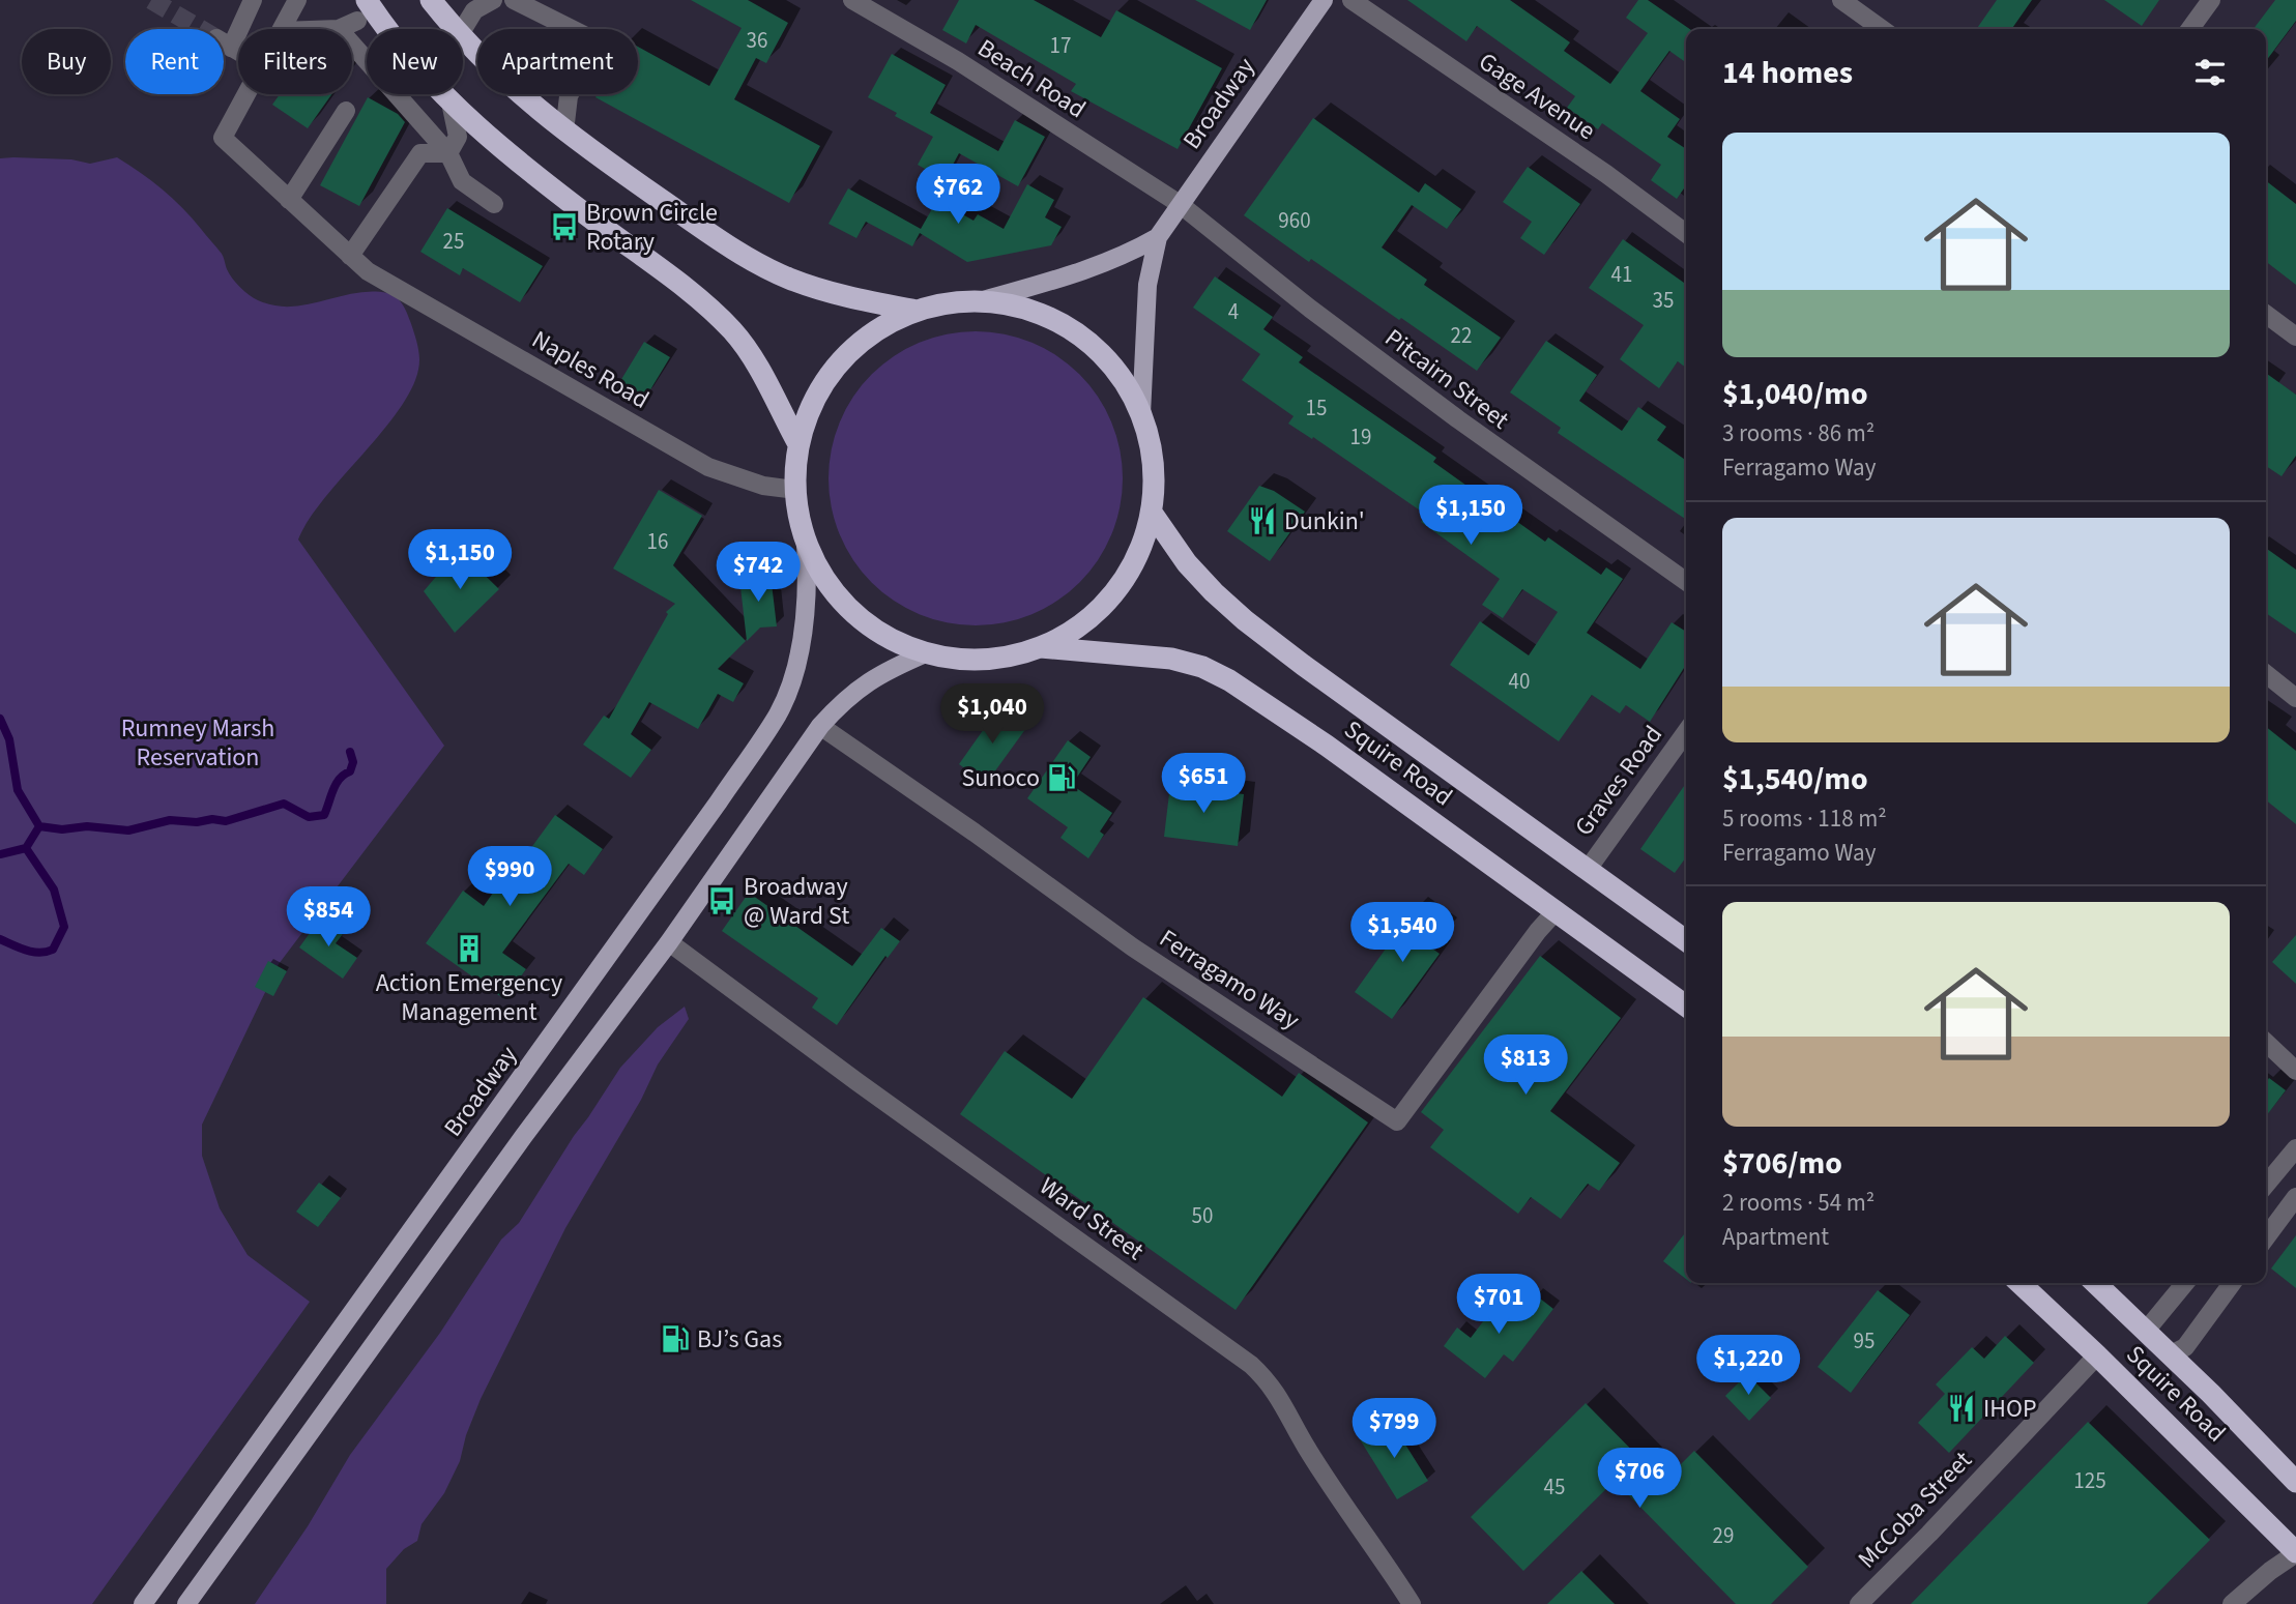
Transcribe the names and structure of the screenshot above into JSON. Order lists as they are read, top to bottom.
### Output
{
  "streets": {
    "highway": ["Squire Road"],
    "main road": ["Broadway"],
    "street": [
      "Beach Road",
      "Gage Avenue",
      "Naples Road",
      "Pitcairn Street",
      "Graves Road",
      "Ferragamo Way",
      "Ward Street",
      "McCoba Street"
    ]
  },
  "crossings": [
    ["Beach Road", "Broadway"],
    ["Beach Road", "Pitcairn Street"],
    ["Broadway", "Pitcairn Street"],
    ["Squire Road", "Graves Road"],
    ["Squire Road", "Ferragamo Way"],
    ["Squire Road", "McCoba Street"]
  ],
  "parks": ["Rumney Marsh Reservation"],
  "places": {
    "bus stop": ["Brown Circle Rotary", "Broadway @ Ward St"],
    "restaurant": ["Dunkin'", "IHOP"],
    "fuel station": ["Sunoco", "BJ’s Gas"],
    "building": ["Action Emergency Management"]
  },
  "house_numbers": [
    "36",
    "17",
    "960",
    "25",
    "41",
    "35",
    "4",
    "22",
    "15",
    "19",
    "16",
    "40",
    "50",
    "95",
    "125",
    "45",
    "29"
  ],
  "page": {
    "chip": [
      "Buy",
      "Rent",
      "Filters",
      "New",
      "Apartment"
    ],
    "heading": "14 homes",
    "list": [
      {
        "name": "$1,040/mo",
        "note": "3 rooms · 86 m² · Ferragamo Way"
      },
      {
        "name": "$1,540/mo",
        "note": "5 rooms · 118 m² · Ferragamo Way"
      },
      {
        "name": "$706/mo",
        "note": "2 rooms · 54 m² · Apartment"
      }
    ],
    "price": [
      "$762",
      "$1,150",
      "$1,150",
      "$742",
      "$1,040",
      "$651",
      "$990",
      "$854",
      "$1,540",
      "$813",
      "$701",
      "$1,220",
      "$799",
      "$706"
    ]
  }
}
